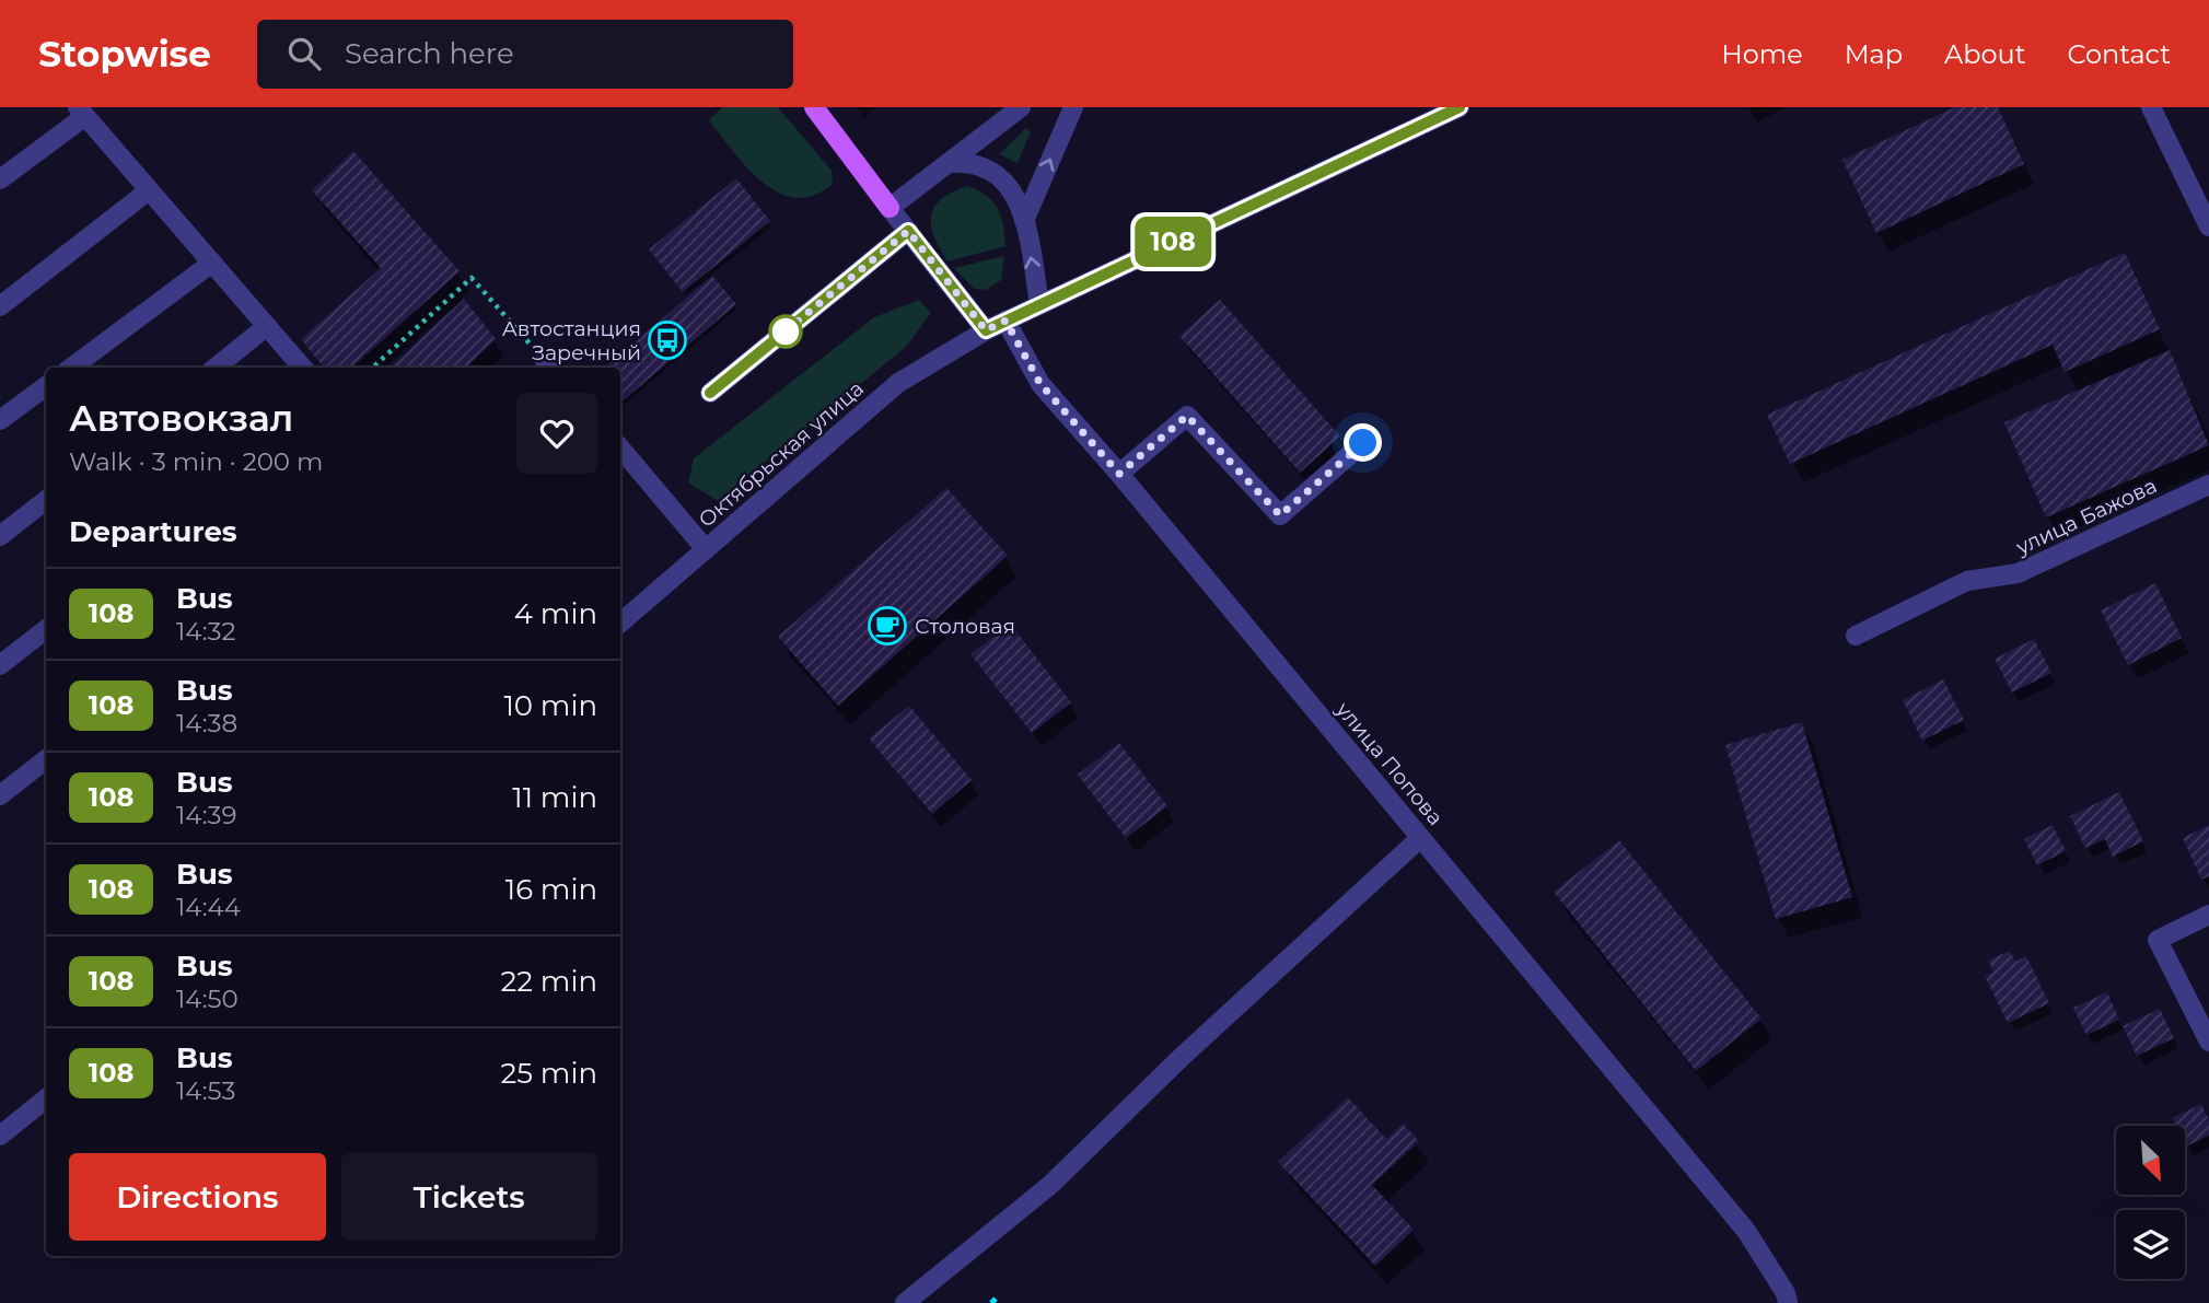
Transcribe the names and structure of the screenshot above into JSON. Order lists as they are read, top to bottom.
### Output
{
  "streets": {
    "street": ["Октябрьская улица", "улица Бажова", "улица Попова"]
  },
  "crossings": [
    ["Октябрьская улица", "улица Попова"]
  ],
  "places": {
    "bus stop": ["Автостанция Заречный"],
    "cafe": ["Столовая"]
  },
  "lines": ["bus line 108"],
  "north": "bottom right",
  "page": {
    "header": "Stopwise",
    "search": "Search here",
    "nav": [
      "Home",
      "Map",
      "About",
      "Contact"
    ],
    "on_map": "108",
    "heading": [
      ["Автовокзал", "Walk · 3 min · 200 m"],
      "Departures"
    ],
    "list": [
      {
        "mark": "108",
        "name": "Bus",
        "note": "14:32",
        "value": "4 min"
      },
      {
        "mark": "108",
        "name": "Bus",
        "note": "14:38",
        "value": "10 min"
      },
      {
        "mark": "108",
        "name": "Bus",
        "note": "14:39",
        "value": "11 min"
      },
      {
        "mark": "108",
        "name": "Bus",
        "note": "14:44",
        "value": "16 min"
      },
      {
        "mark": "108",
        "name": "Bus",
        "note": "14:50",
        "value": "22 min"
      },
      {
        "mark": "108",
        "name": "Bus",
        "note": "14:53",
        "value": "25 min"
      }
    ],
    "buttons": ["Directions", "Tickets"]
  }
}
